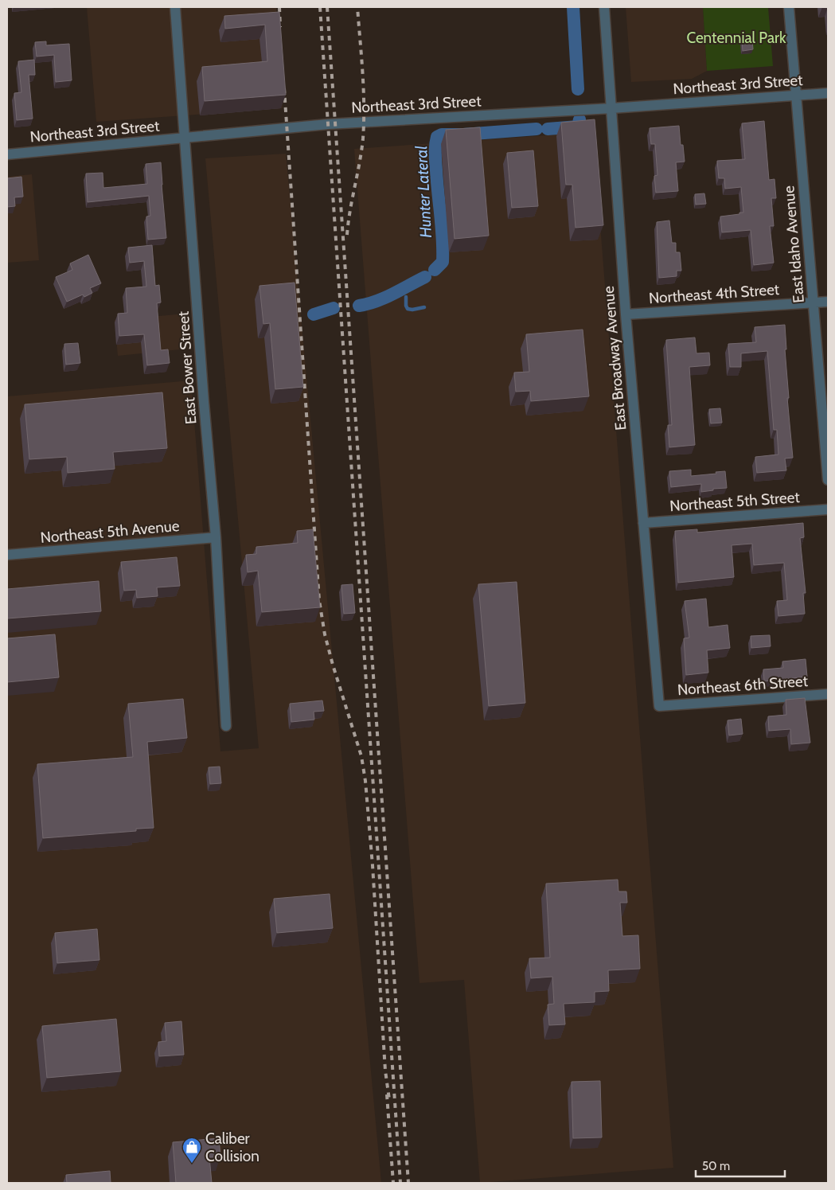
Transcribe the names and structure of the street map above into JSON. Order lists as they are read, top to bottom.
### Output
{
  "streets": {
    "street": [
      "Northeast 3rd Street",
      "East Idaho Avenue",
      "Northeast 4th Street",
      "East Broadway Avenue",
      "East Bower Street",
      "Northeast 5th Street",
      "Northeast 5th Avenue",
      "Northeast 6th Street"
    ]
  },
  "crossings": [
    ["Northeast 3rd Street", "East Idaho Avenue"],
    ["Northeast 3rd Street", "East Broadway Avenue"],
    ["Northeast 3rd Street", "East Bower Street"],
    ["East Idaho Avenue", "Northeast 4th Street"],
    ["Northeast 4th Street", "East Broadway Avenue"],
    ["East Broadway Avenue", "Northeast 5th Street"],
    ["East Broadway Avenue", "Northeast 6th Street"],
    ["East Bower Street", "Northeast 5th Avenue"]
  ],
  "water": ["Hunter Lateral"],
  "parks": ["Centennial Park"],
  "places": {
    "shop": ["Caliber Collision"]
  },
  "scale_bar": "50 m"
}
